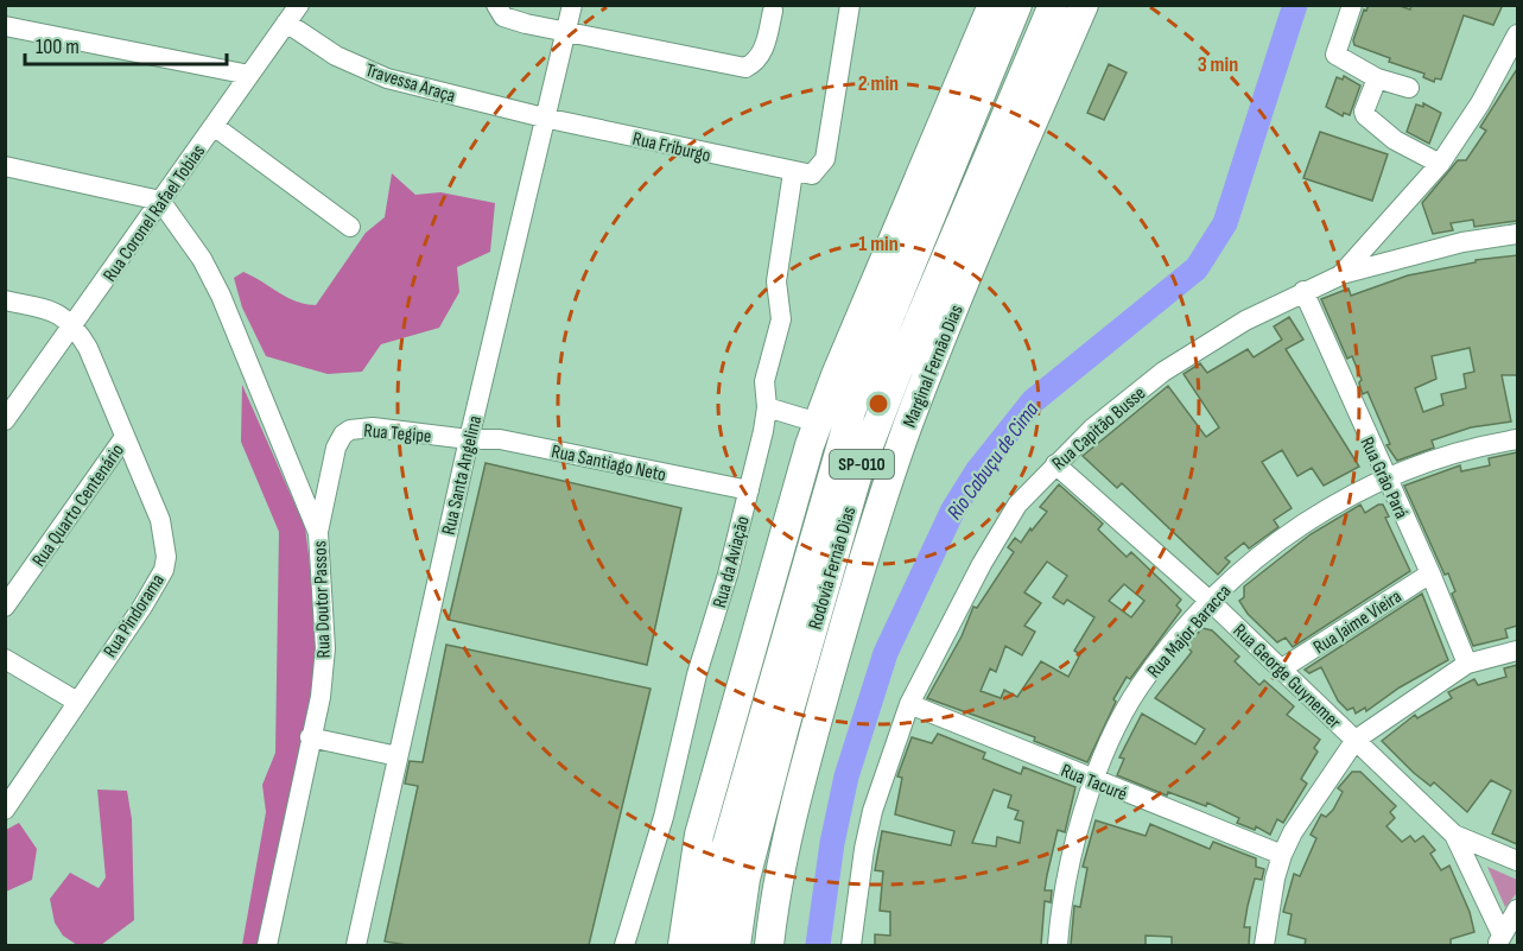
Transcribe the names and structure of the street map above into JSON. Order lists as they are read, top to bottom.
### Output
{
  "streets": {
    "highway": ["Marginal Fernão Dias", "SP-010", "Rodovia Fernão Dias"],
    "street": [
      "Travessa Araça",
      "Rua Friburgo",
      "Rua Coronel Rafael Tobias",
      "Rua Capitão Busse",
      "Rua Tegipe",
      "Rua Santiago Neto",
      "Rua Santa Angelina",
      "Rua Grão Pará",
      "Rua Quarto Centenário",
      "Rua da Aviação",
      "Rua Doutor Passos",
      "Rua Pindorama",
      "Rua Jaime Vieira",
      "Rua Major Baracca",
      "Rua George Guynemer",
      "Rua Tacuré"
    ]
  },
  "crossings": [
    ["Travessa Araça", "Rua Friburgo"],
    ["Travessa Araça", "Rua Coronel Rafael Tobias"],
    ["Travessa Araça", "Rua Santa Angelina"],
    ["Rua Friburgo", "Rua Santa Angelina"],
    ["Rua Friburgo", "Rua da Aviação"],
    ["Rua Coronel Rafael Tobias", "Rua Doutor Passos"],
    ["Rua Coronel Rafael Tobias", "Rua Pindorama"],
    ["Rua Capitão Busse", "Rua Grão Pará"],
    ["Rua Capitão Busse", "Rua George Guynemer"],
    ["Rua Capitão Busse", "Rua Tacuré"],
    ["Rua Tegipe", "Rua Santiago Neto"],
    ["Rua Tegipe", "Rua Santa Angelina"],
    ["Rua Tegipe", "Rua Doutor Passos"],
    ["Rua Santiago Neto", "Rua Santa Angelina"],
    ["Rua Santiago Neto", "Rua da Aviação"],
    ["Rua Grão Pará", "Rua Jaime Vieira"],
    ["Rua Grão Pará", "Rua Major Baracca"],
    ["Rua Quarto Centenário", "Rua Pindorama"],
    ["Rua Jaime Vieira", "Rua George Guynemer"],
    ["Rua Major Baracca", "Rua George Guynemer"],
    ["Rua Major Baracca", "Rua Tacuré"]
  ],
  "water": ["Rio Cabuçu de Cima"],
  "scale_bar": "100 m",
  "rings": ["3 min", "2 min", "1 min"]
}
